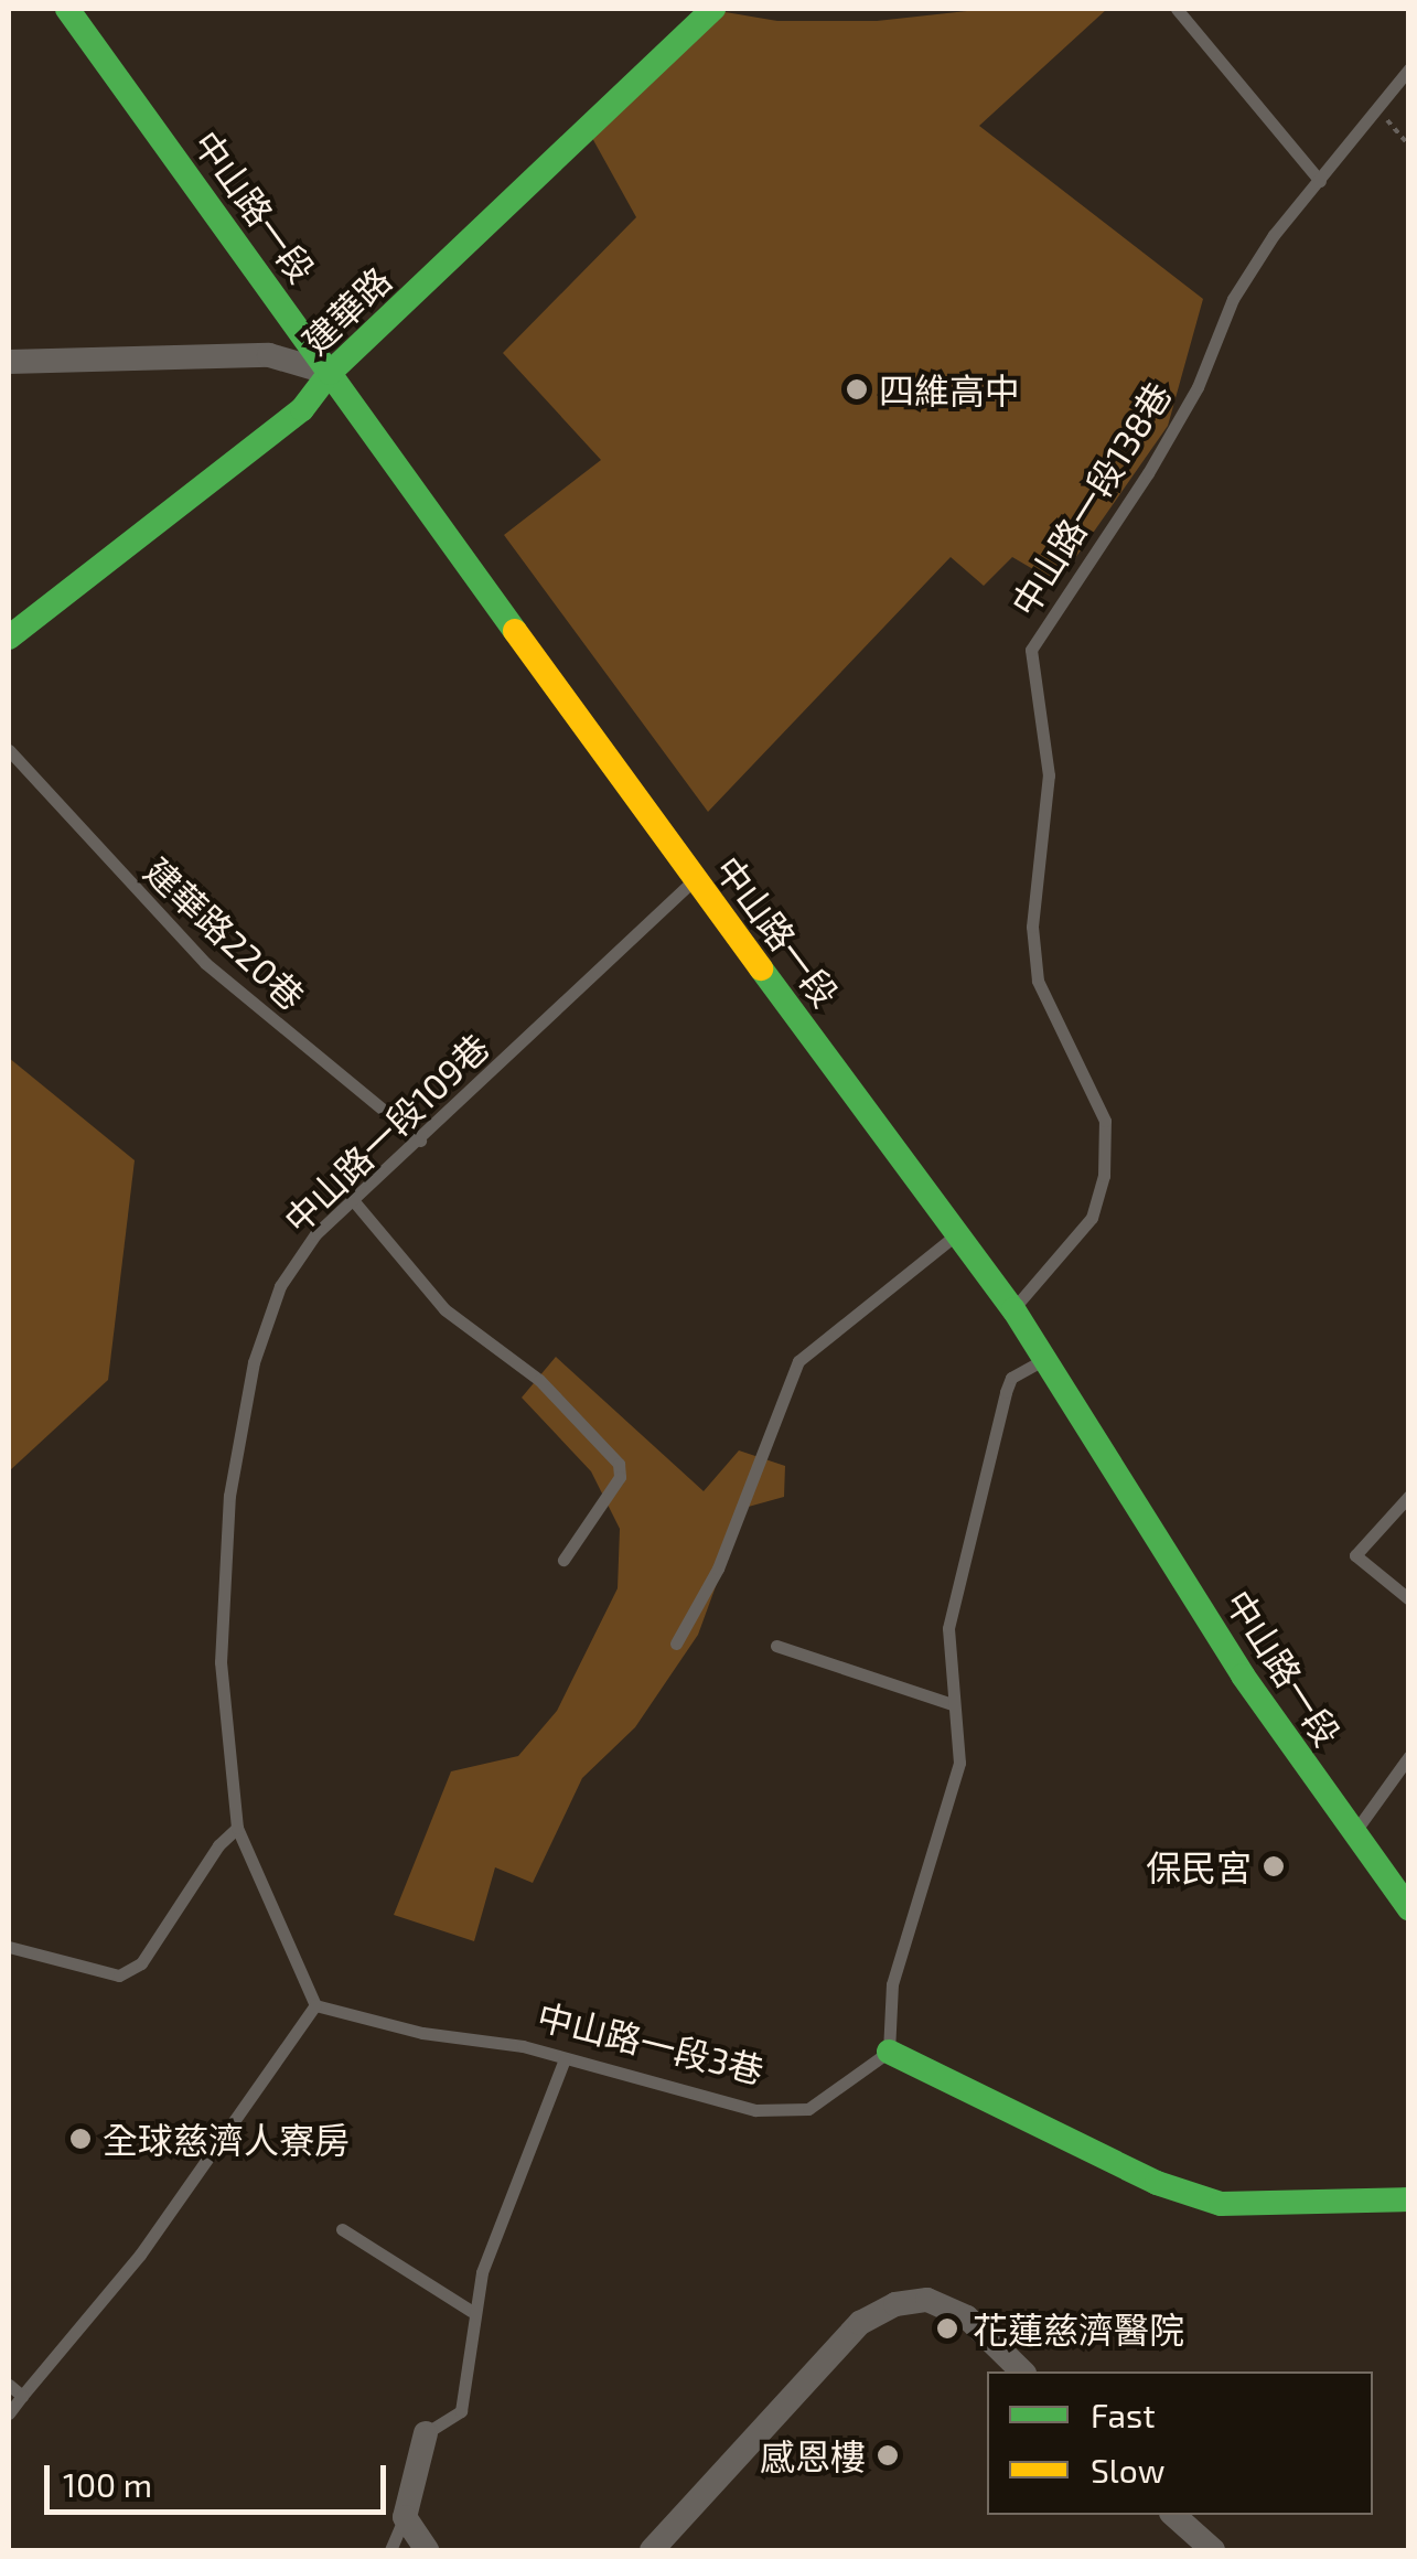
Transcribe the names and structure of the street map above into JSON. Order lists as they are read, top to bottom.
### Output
{
  "streets": {
    "street": ["中山路一段", "建華路"],
    "lane": [
      "中山路一段138巷",
      "建華路220巷",
      "中山路一段109巷",
      "中山路一段3巷"
    ]
  },
  "crossings": [
    ["中山路一段", "建華路"],
    ["中山路一段", "中山路一段138巷"],
    ["中山路一段", "中山路一段109巷"],
    ["建華路220巷", "中山路一段109巷"],
    ["中山路一段109巷", "中山路一段3巷"]
  ],
  "places": [
    "四維高中",
    "保民宮",
    "全球慈濟人寮房",
    "花蓮慈濟醫院",
    "感恩樓"
  ],
  "legend": ["Fast", "Slow"],
  "scale_bar": "100 m"
}
